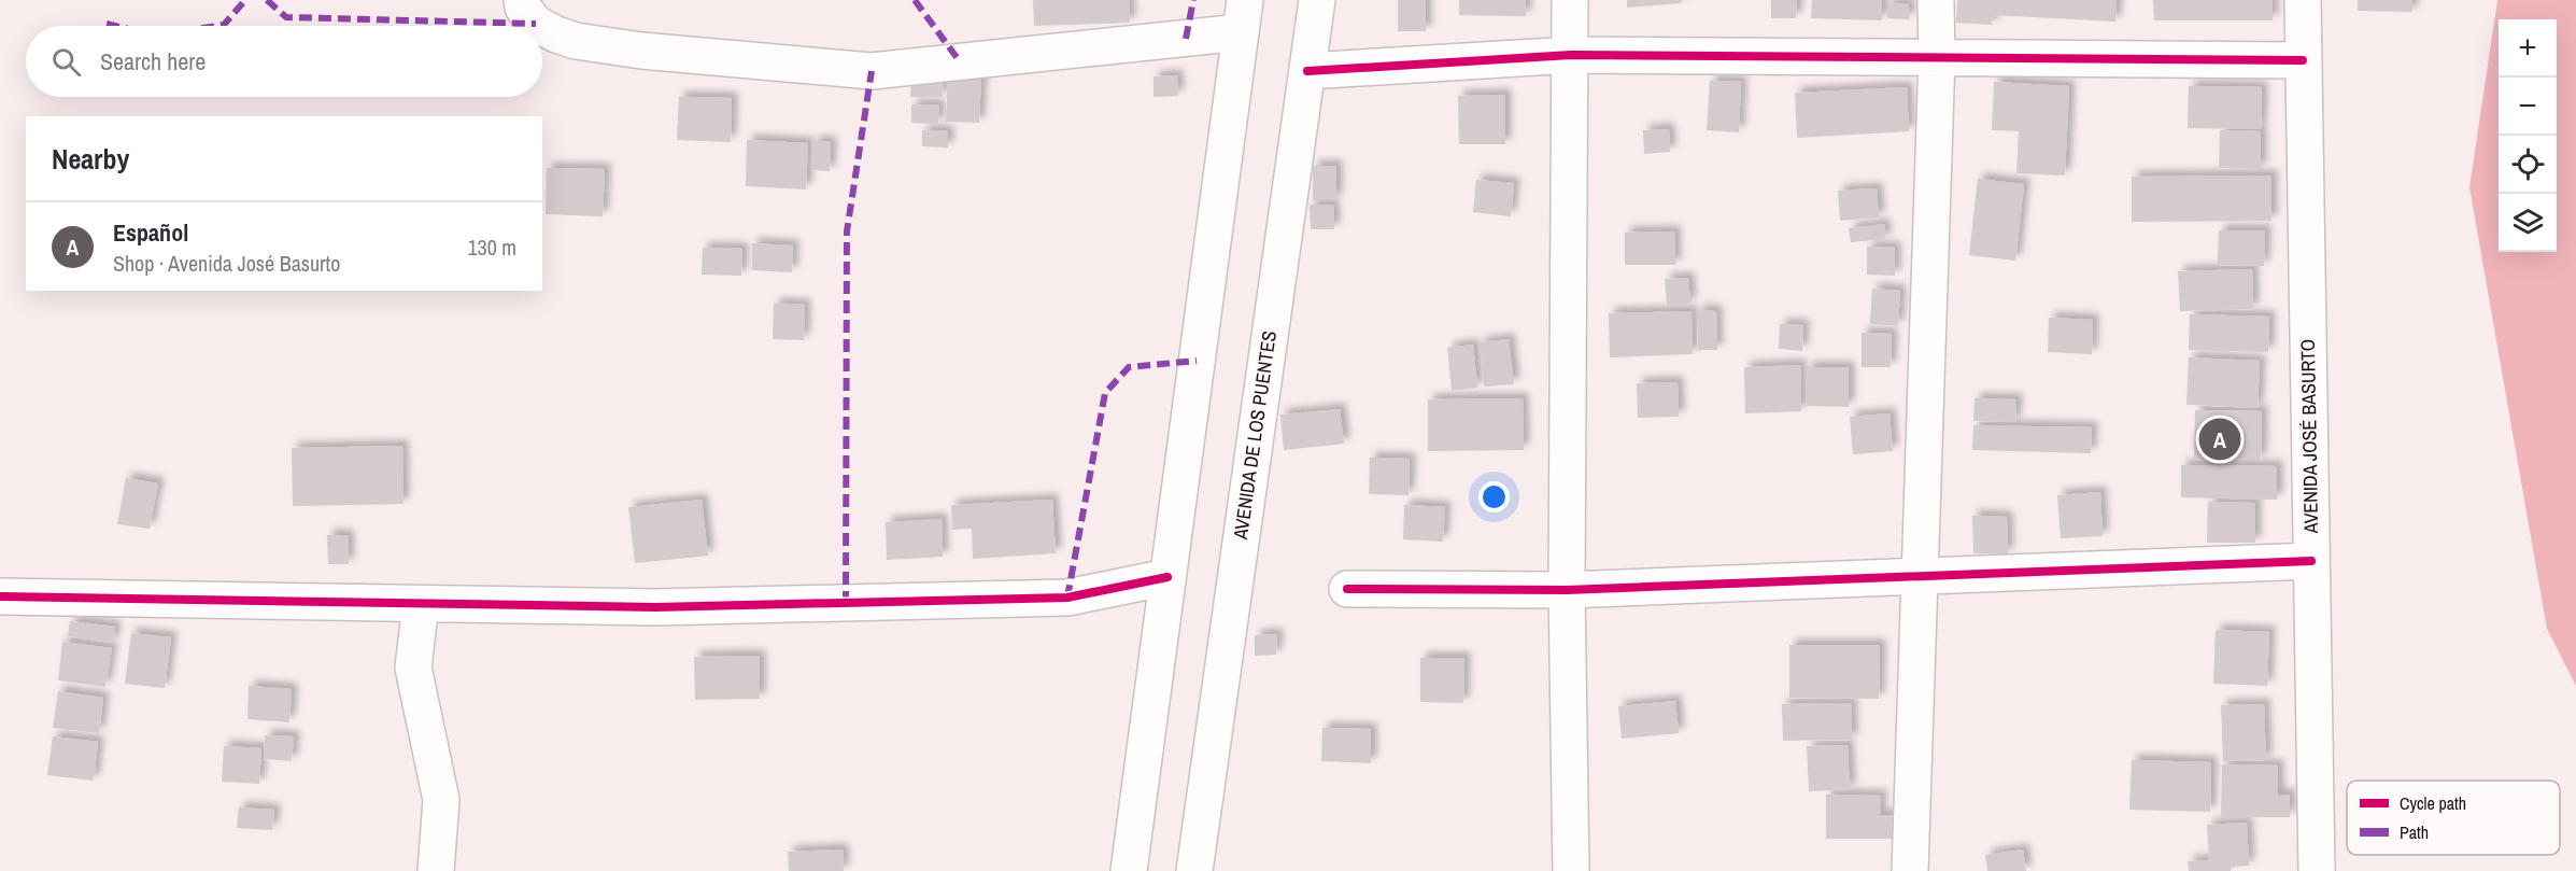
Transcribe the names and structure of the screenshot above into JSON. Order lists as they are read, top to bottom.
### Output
{
  "streets": {
    "street": ["AVENIDA DE LOS PUENTES", "AVENIDA JOSÉ BASURTO"]
  },
  "legend": ["Cycle path", "Path"],
  "page": {
    "map_buttons": ["+", "−"],
    "search": "Search here",
    "heading": "Nearby",
    "list": [
      {
        "mark": "A",
        "name": "Español",
        "note": "Shop · Avenida José Basurto",
        "value": "130 m"
      }
    ],
    "pins": "A"
  }
}
